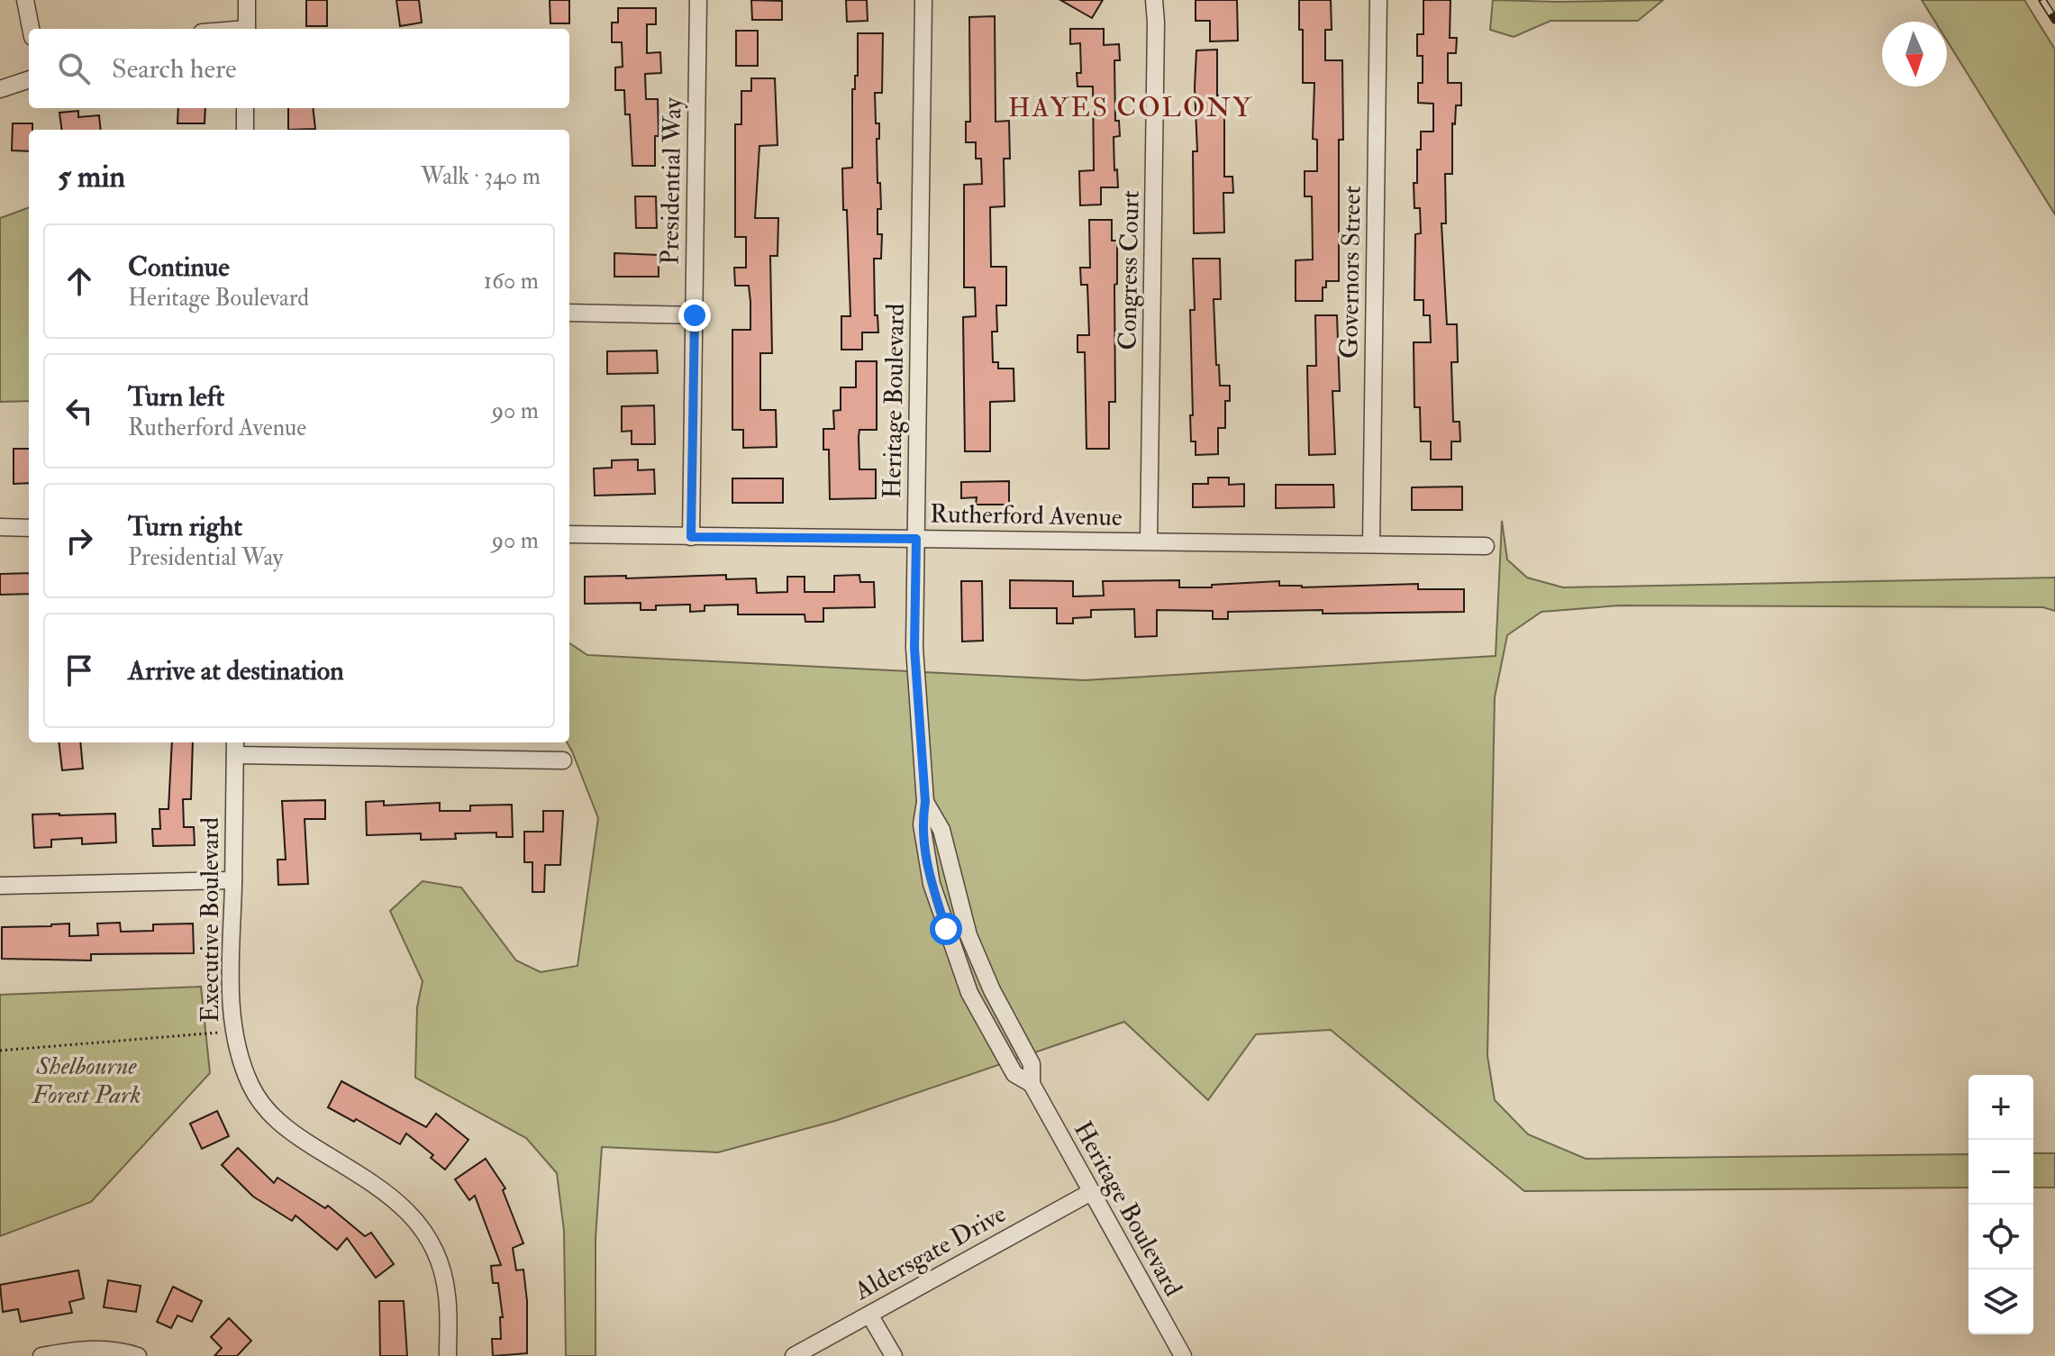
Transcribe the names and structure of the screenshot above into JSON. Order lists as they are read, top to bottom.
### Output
{
  "streets": {
    "street": [
      "Presidential Way",
      "Congress Court",
      "Governors Street",
      "Heritage Boulevard",
      "Rutherford Avenue",
      "Executive Boulevard",
      "Aldersgate Drive"
    ]
  },
  "crossings": [
    ["Presidential Way", "Rutherford Avenue"],
    ["Congress Court", "Rutherford Avenue"],
    ["Governors Street", "Rutherford Avenue"],
    ["Heritage Boulevard", "Rutherford Avenue"],
    ["Heritage Boulevard", "Aldersgate Drive"]
  ],
  "districts": ["HAYES COLONY"],
  "parks": ["Shelbourne Forest Park"],
  "north": "bottom",
  "page": {
    "search": "Search here",
    "heading": ["5 min", "Walk · 340 m"],
    "list": [
      ["Continue", "Heritage Boulevard", "160 m"],
      ["Turn left", "Rutherford Avenue", "90 m"],
      ["Turn right", "Presidential Way", "90 m"],
      "Arrive at destination"
    ],
    "map_buttons": ["+", "−"]
  }
}
